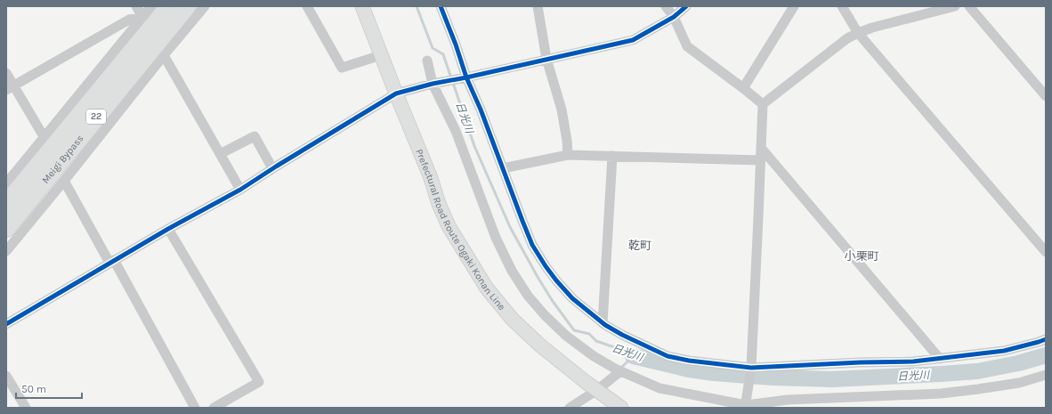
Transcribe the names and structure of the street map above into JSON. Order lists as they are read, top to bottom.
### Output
{
  "streets": {
    "highway": ["22", "Meigi Bypass"],
    "main road": ["Prefectural Road Route Ogaki Konan Line"]
  },
  "districts": ["乾町", "小栗町"],
  "water": ["日光川"],
  "scale_bar": "50 m"
}
